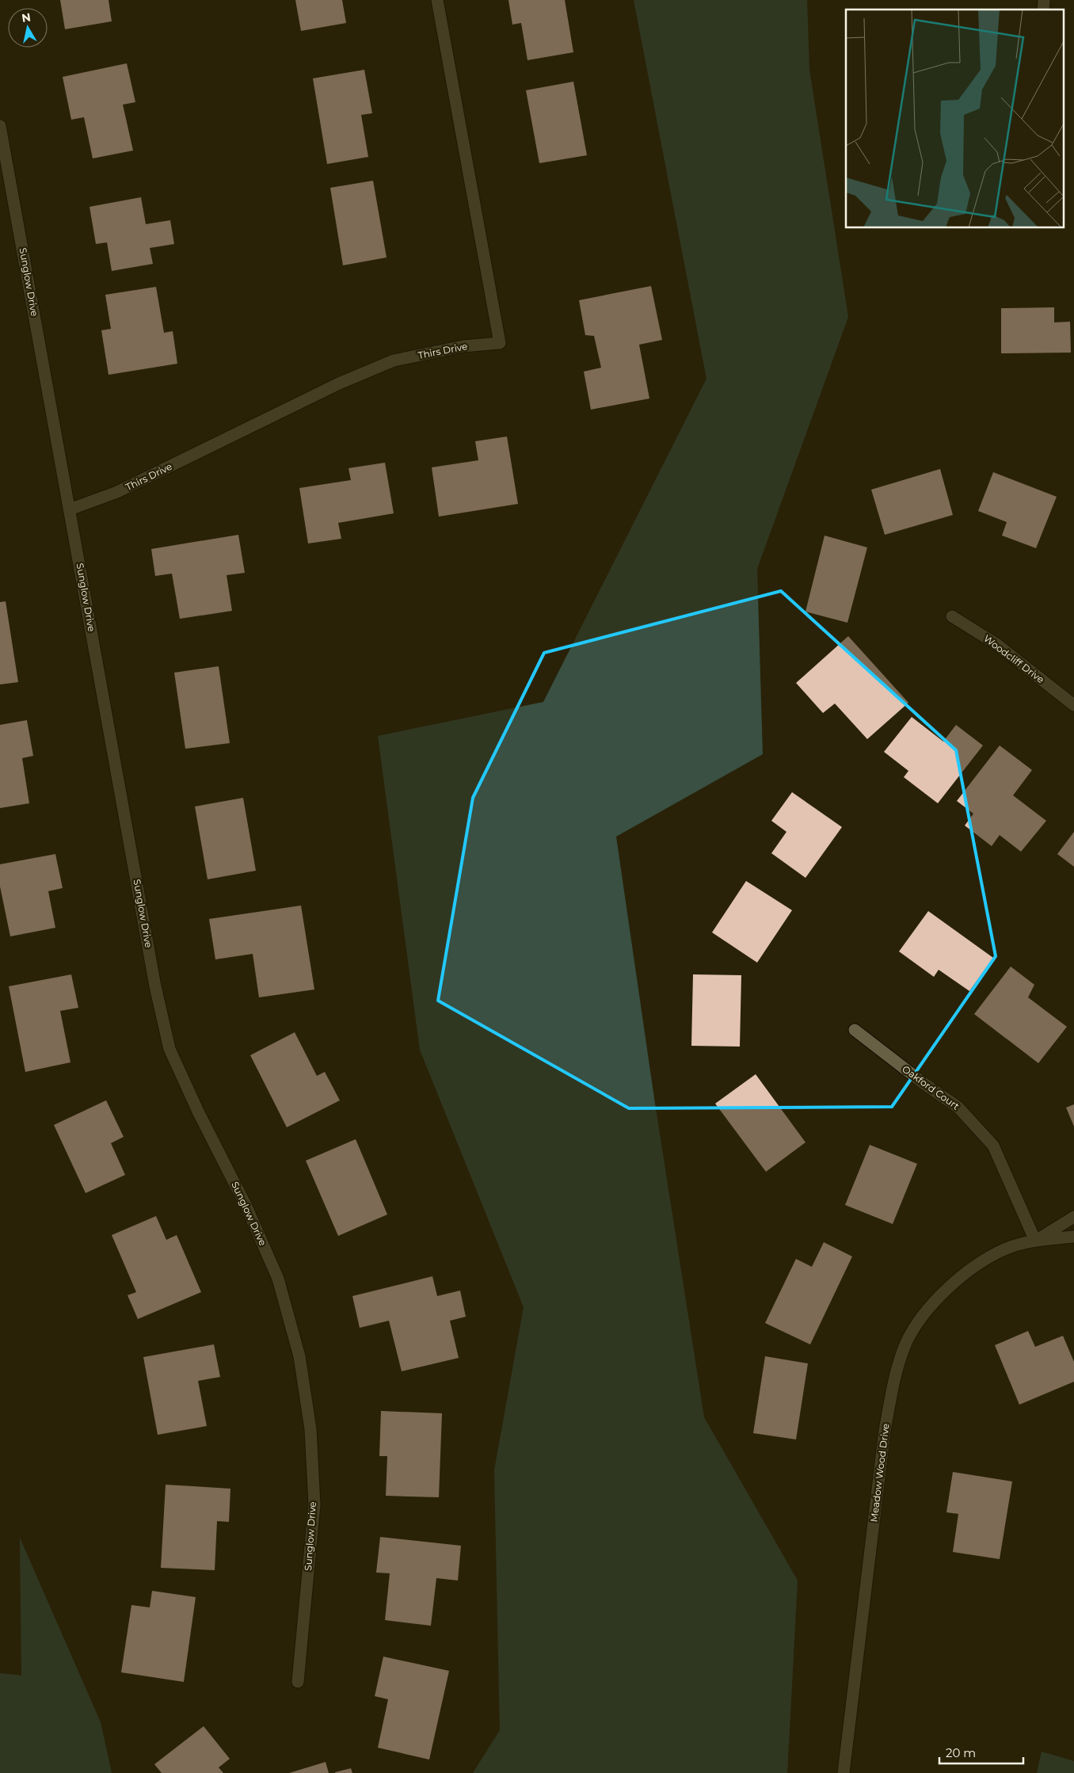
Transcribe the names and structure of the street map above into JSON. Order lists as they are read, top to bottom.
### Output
{
  "streets": {
    "street": [
      "Sunglow Drive",
      "Thirs Drive",
      "Woodcliff Drive",
      "Oakford Court",
      "Meadow Wood Drive"
    ]
  },
  "crossings": [
    ["Sunglow Drive", "Thirs Drive"],
    ["Oakford Court", "Meadow Wood Drive"]
  ],
  "scale_bar": "20 m",
  "north": "top"
}
